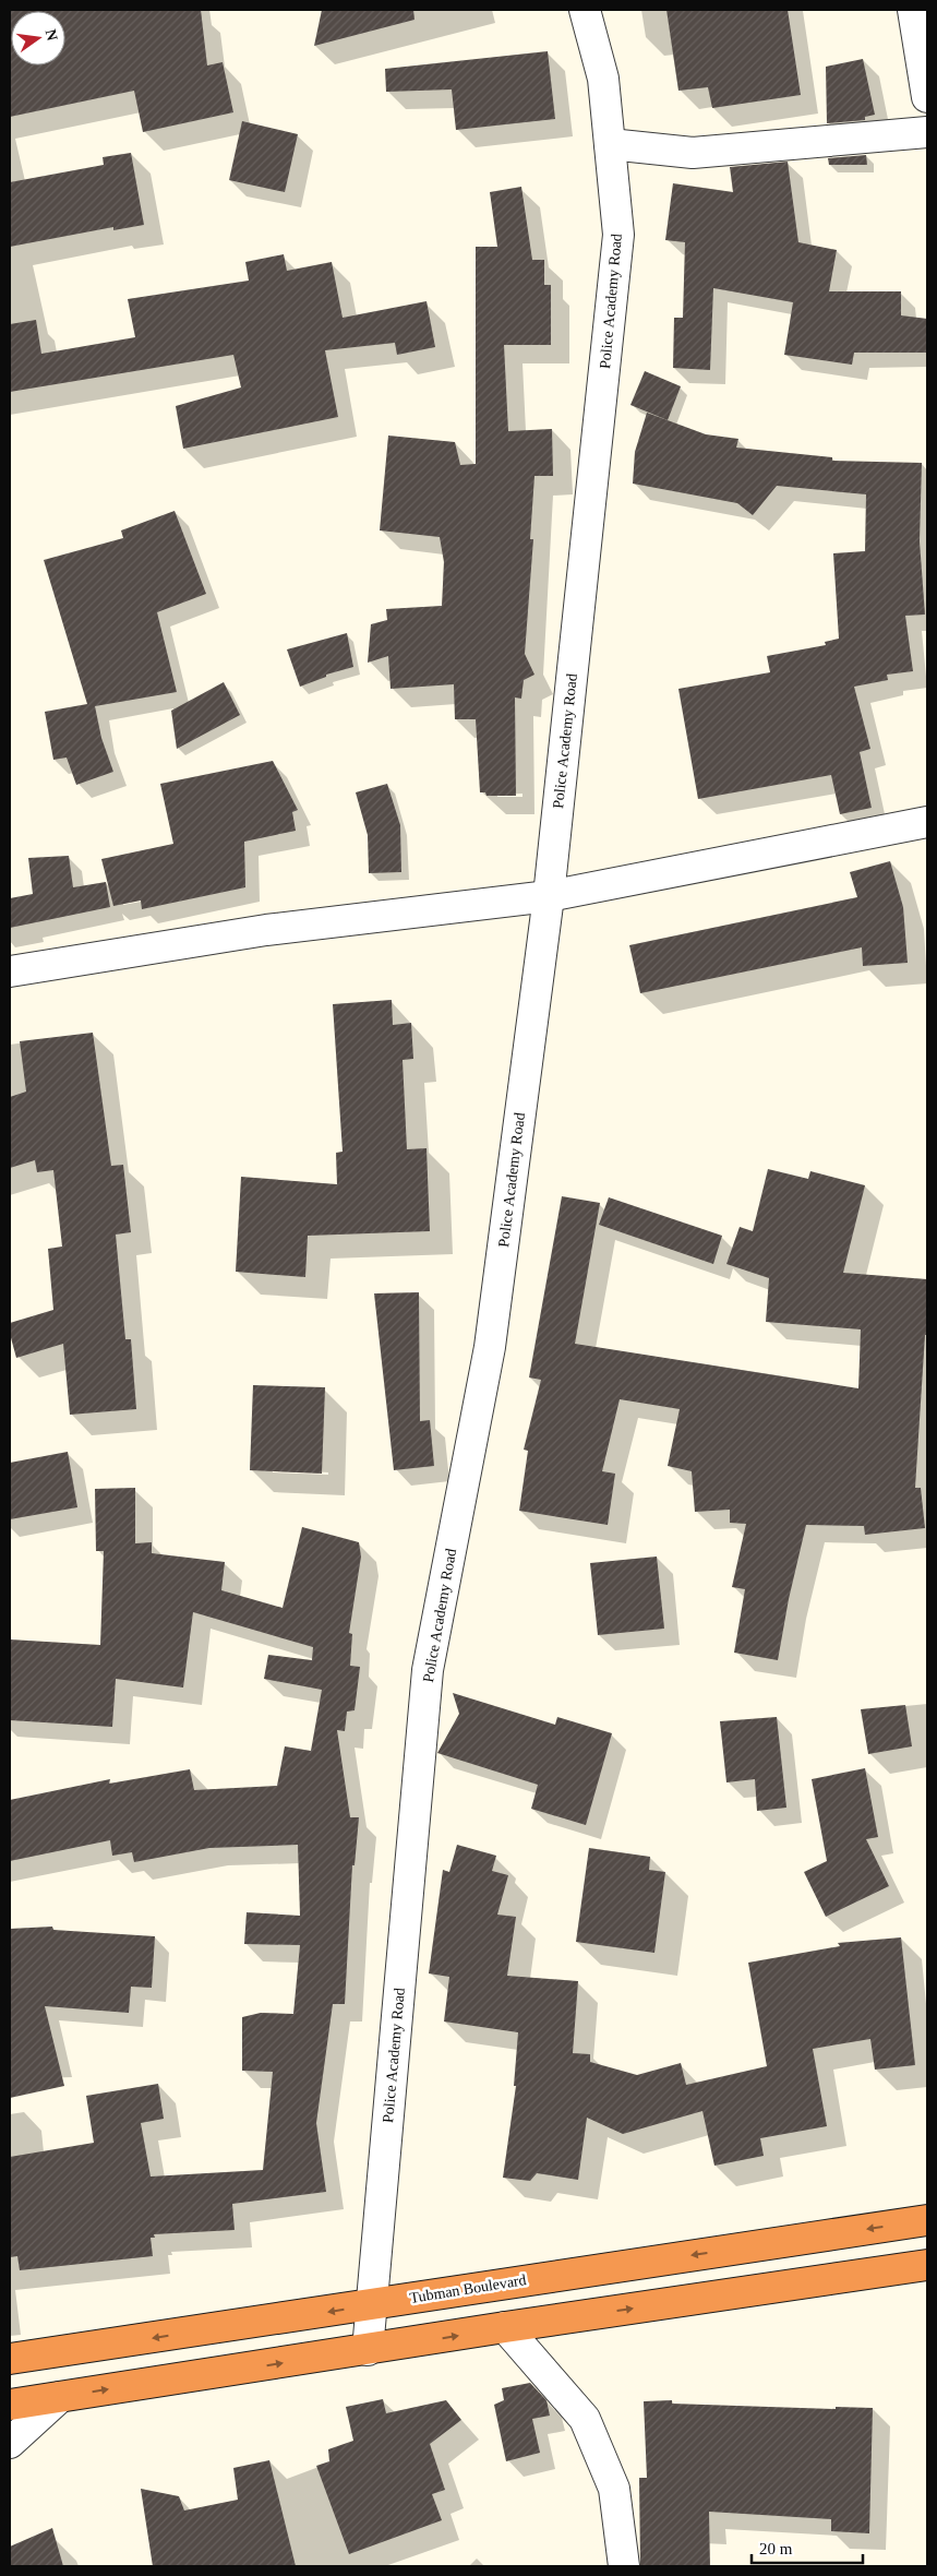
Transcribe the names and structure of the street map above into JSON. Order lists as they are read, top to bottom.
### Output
{
  "streets": {
    "highway": ["Tubman Boulevard"],
    "street": ["Police Academy Road"]
  },
  "crossings": [
    ["Police Academy Road", "Tubman Boulevard"]
  ],
  "scale_bar": "20 m",
  "north": "right"
}
